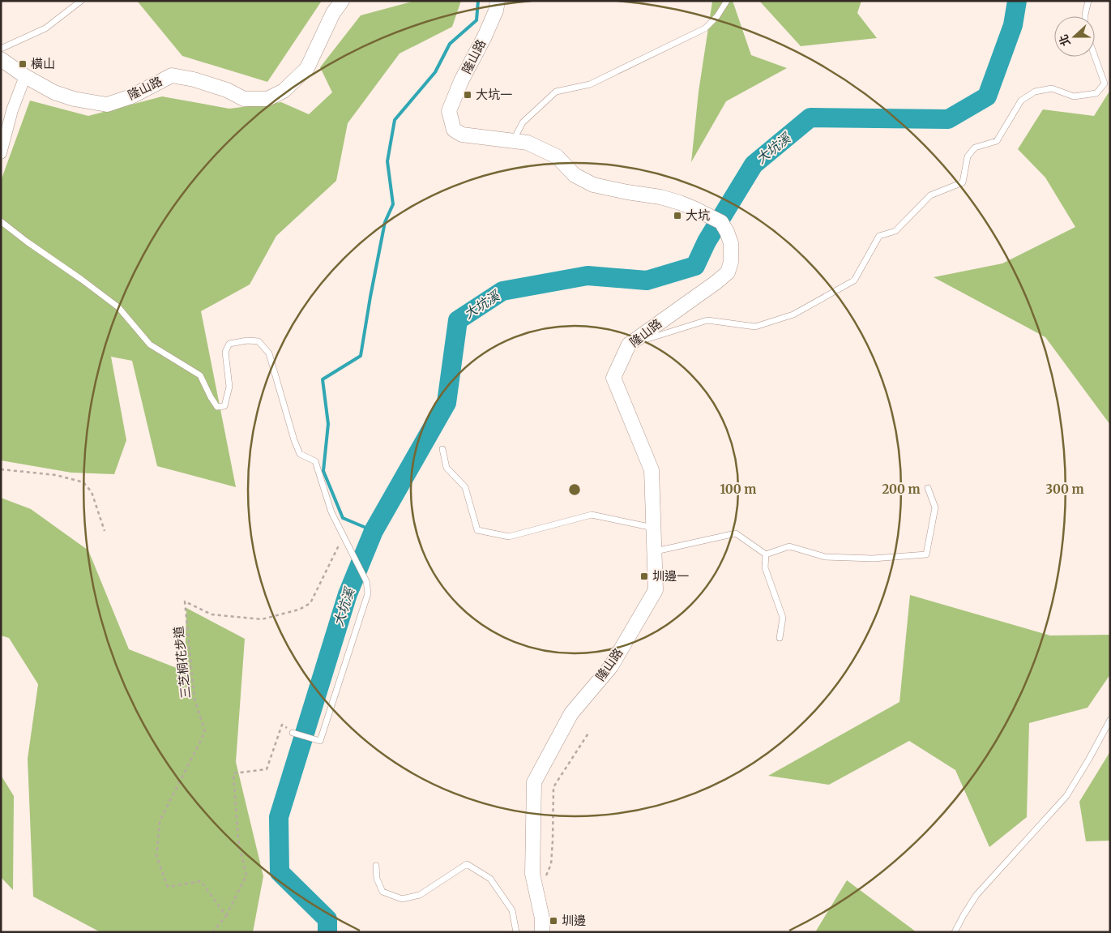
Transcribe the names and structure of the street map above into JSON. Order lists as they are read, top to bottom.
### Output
{
  "streets": {
    "street": ["隆山路"],
    "path": ["三芝桐花步道"]
  },
  "water": ["大坑溪"],
  "places": {
    "transit": [
      "橫山",
      "大坑一",
      "大坑",
      "圳邊一",
      "圳邊"
    ]
  },
  "north": "left",
  "rings": ["100 m", "200 m", "300 m"]
}
